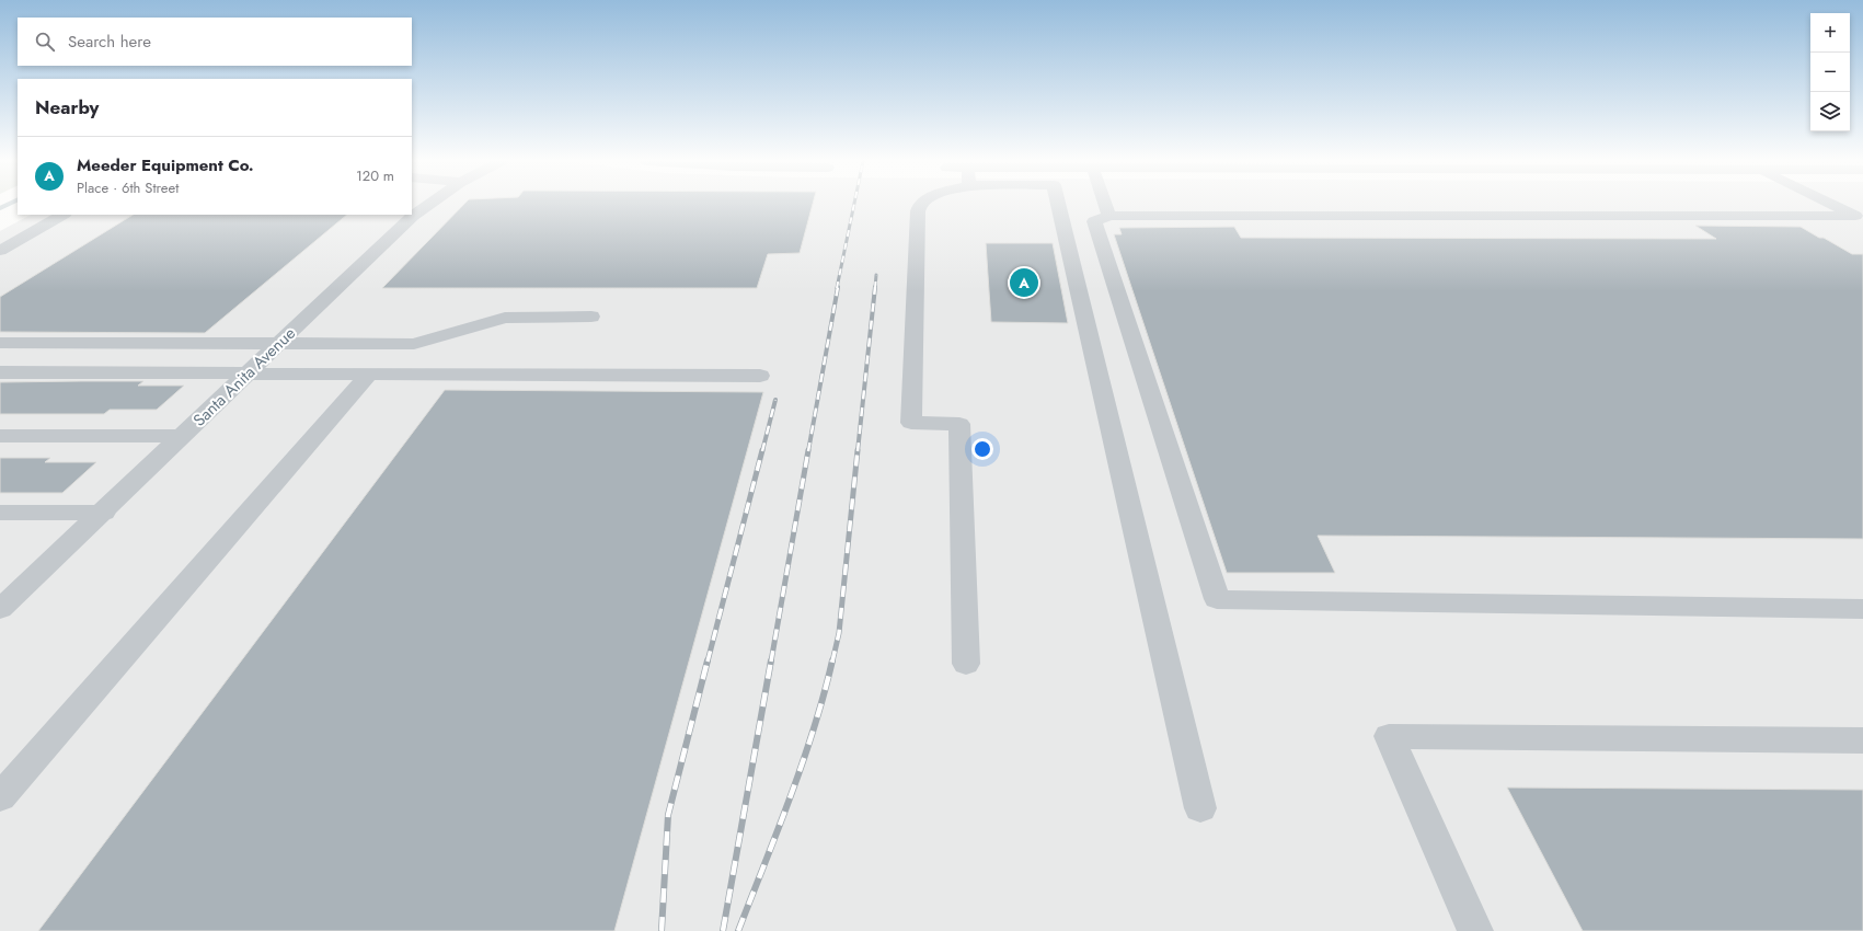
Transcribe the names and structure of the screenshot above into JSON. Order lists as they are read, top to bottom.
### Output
{
  "streets": {
    "street": ["Santa Anita Avenue"]
  },
  "page": {
    "map_buttons": ["+", "−"],
    "search": "Search here",
    "heading": "Nearby",
    "list": [
      {
        "mark": "A",
        "name": "Meeder Equipment Co.",
        "note": "Place · 6th Street",
        "value": "120 m"
      }
    ],
    "pins": "A"
  }
}
